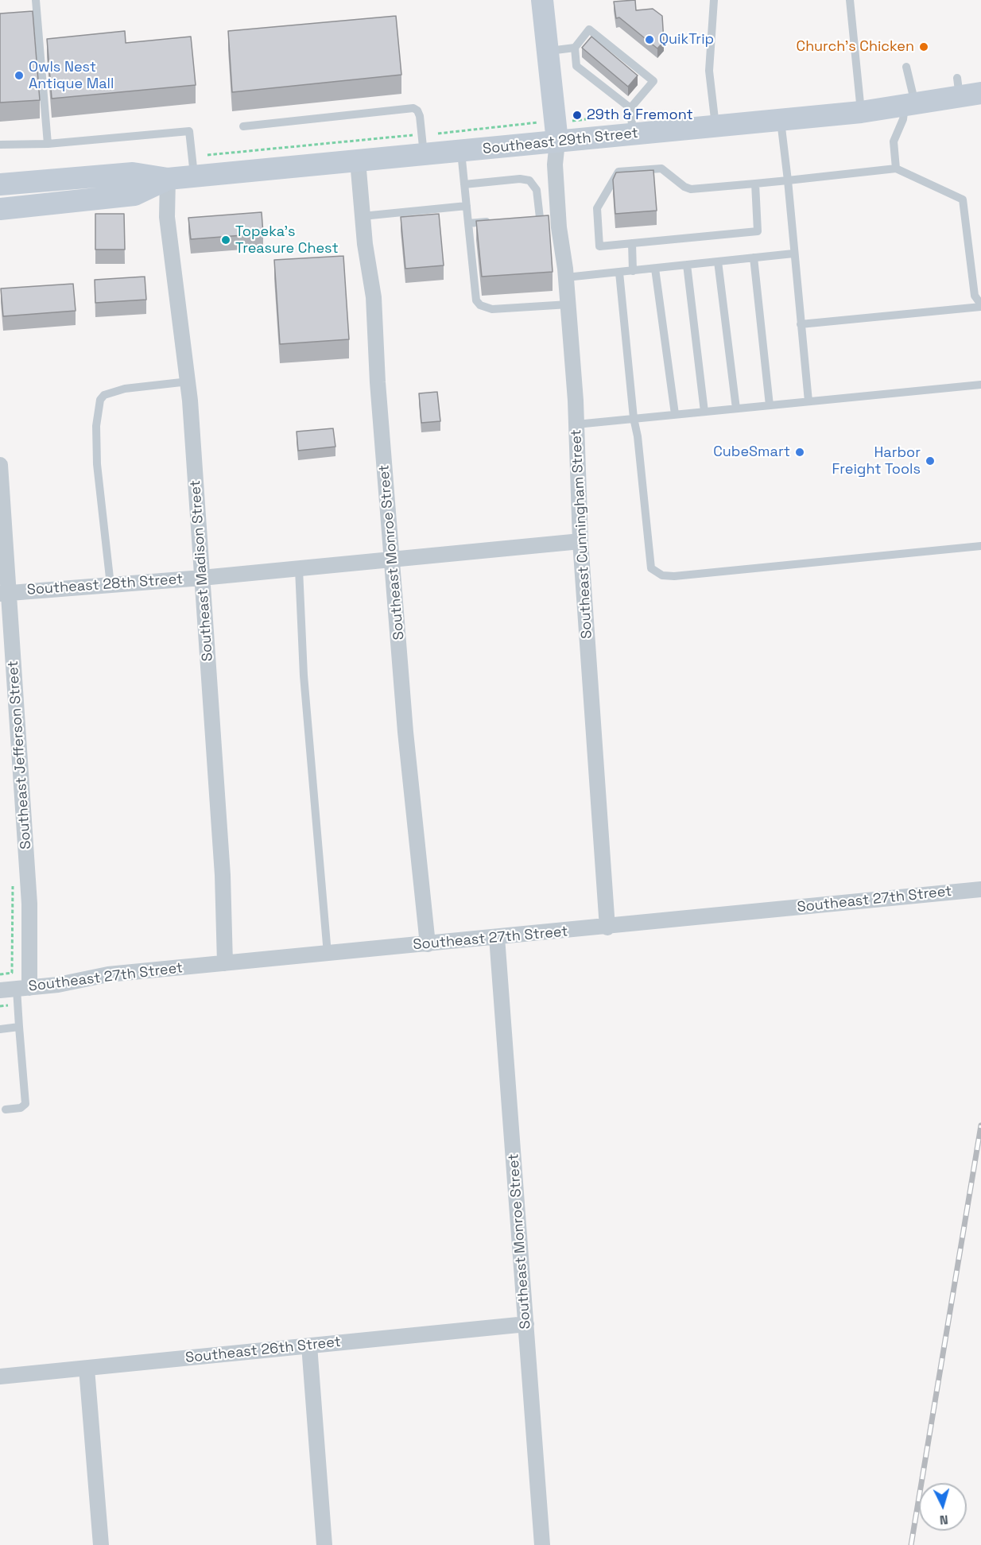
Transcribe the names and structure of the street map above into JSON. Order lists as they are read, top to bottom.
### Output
{
  "streets": {
    "main road": ["Southeast 29th Street"],
    "street": [
      "Southeast Cunningham Street",
      "Southeast Monroe Street",
      "Southeast Madison Street",
      "Southeast 28th Street",
      "Southeast Jefferson Street",
      "Southeast 27th Street",
      "Southeast 26th Street"
    ]
  },
  "crossings": [
    ["Southeast 29th Street", "Southeast Cunningham Street"],
    ["Southeast 29th Street", "Southeast Monroe Street"],
    ["Southeast 29th Street", "Southeast Madison Street"],
    ["Southeast Cunningham Street", "Southeast 28th Street"],
    ["Southeast Cunningham Street", "Southeast 27th Street"],
    ["Southeast Monroe Street", "Southeast 28th Street"],
    ["Southeast Monroe Street", "Southeast 27th Street"],
    ["Southeast Monroe Street", "Southeast 26th Street"],
    ["Southeast Madison Street", "Southeast 28th Street"],
    ["Southeast Madison Street", "Southeast 27th Street"],
    ["Southeast 28th Street", "Southeast Jefferson Street"],
    ["Southeast Jefferson Street", "Southeast 27th Street"]
  ],
  "places": [
    "QuikTrip",
    "Church's Chicken",
    "Owls Nest Antique Mall",
    "29th & Fremont",
    "Topeka's Treasure Chest",
    "CubeSmart",
    "Harbor Freight Tools"
  ],
  "north": "bottom"
}
